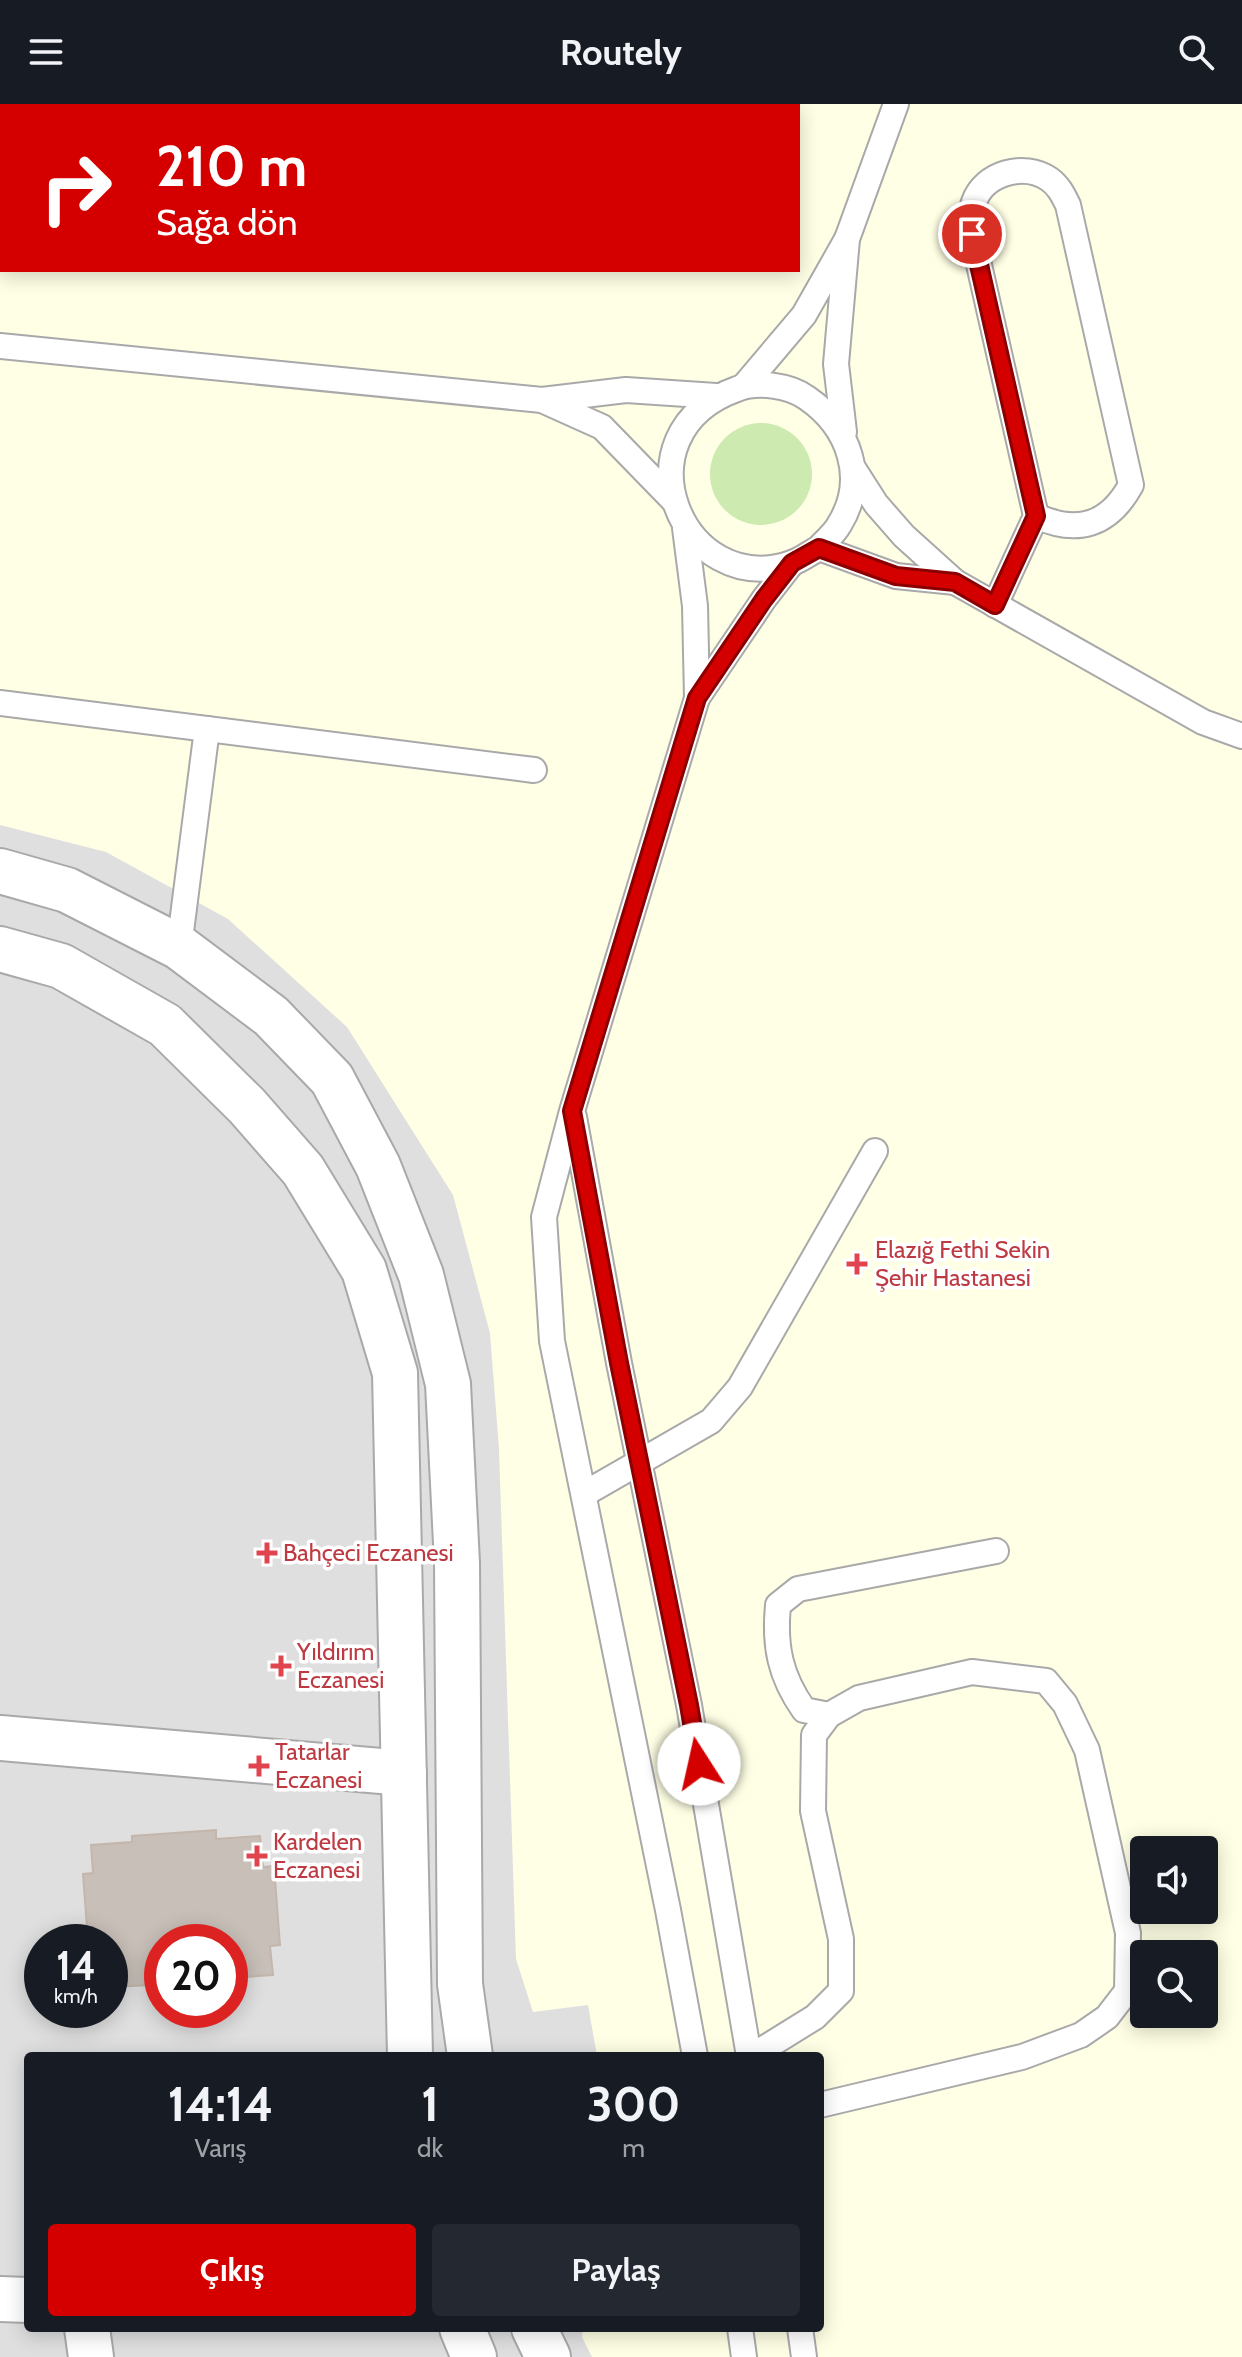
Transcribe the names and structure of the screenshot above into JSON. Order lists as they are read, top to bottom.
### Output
{
  "places": {
    "health": [
      "Elazığ Fethi Sekin Şehir Hastanesi",
      "Bahçeci Eczanesi",
      "Yıldırım Eczanesi",
      "Tatarlar Eczanesi",
      "Kardelen Eczanesi"
    ]
  },
  "page": {
    "header": "Routely",
    "turn": ["210 m", "Sağa dön"],
    "speed": "14 km/h",
    "limit": "20",
    "eta": [
      "14:14",
      "Varış",
      "1",
      "dk",
      "300",
      "m"
    ],
    "buttons": ["Çıkış", "Paylaş"]
  }
}
